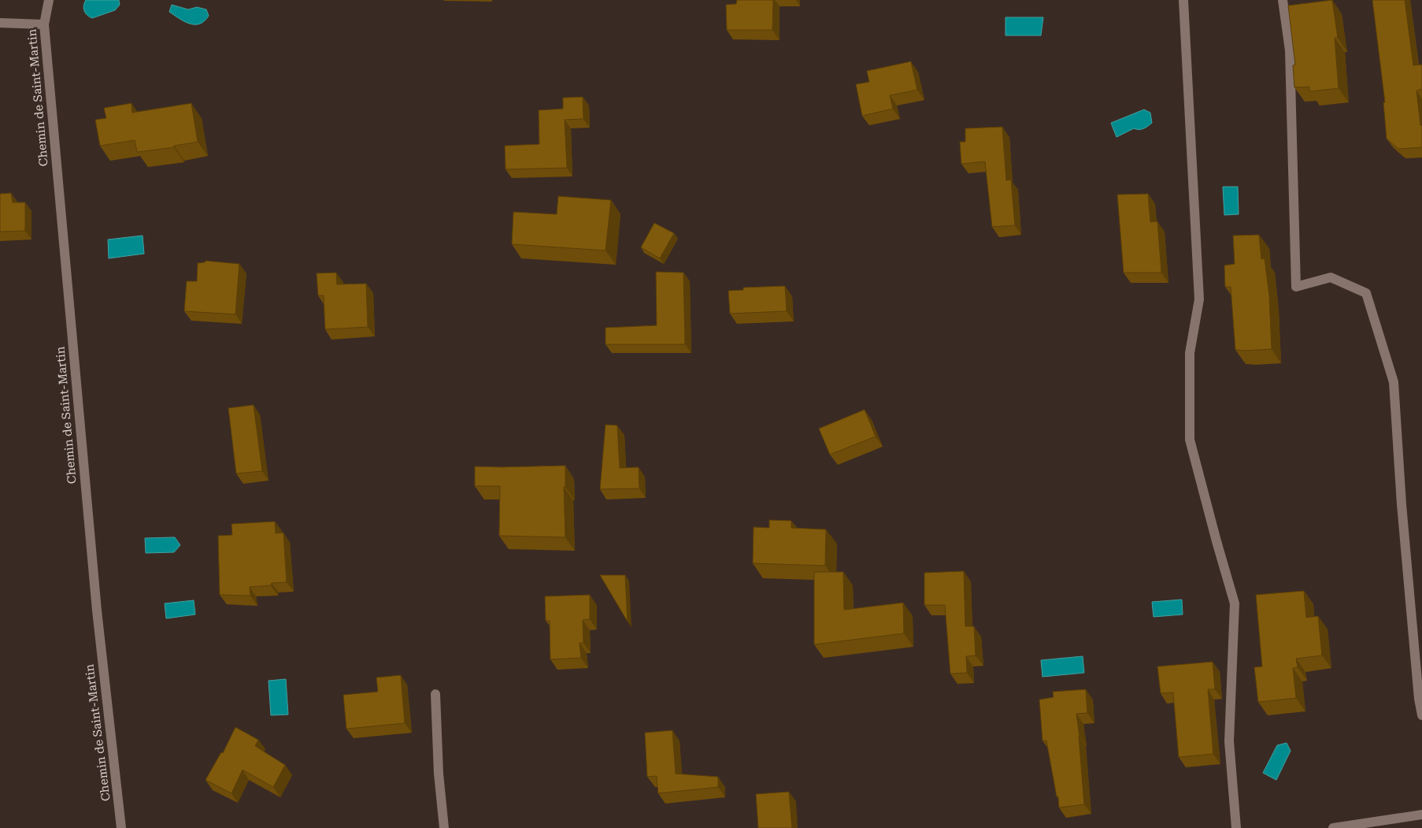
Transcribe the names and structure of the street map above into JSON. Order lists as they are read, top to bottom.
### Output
{
  "streets": {
    "street": ["Chemin de Saint-Martin"]
  }
}
